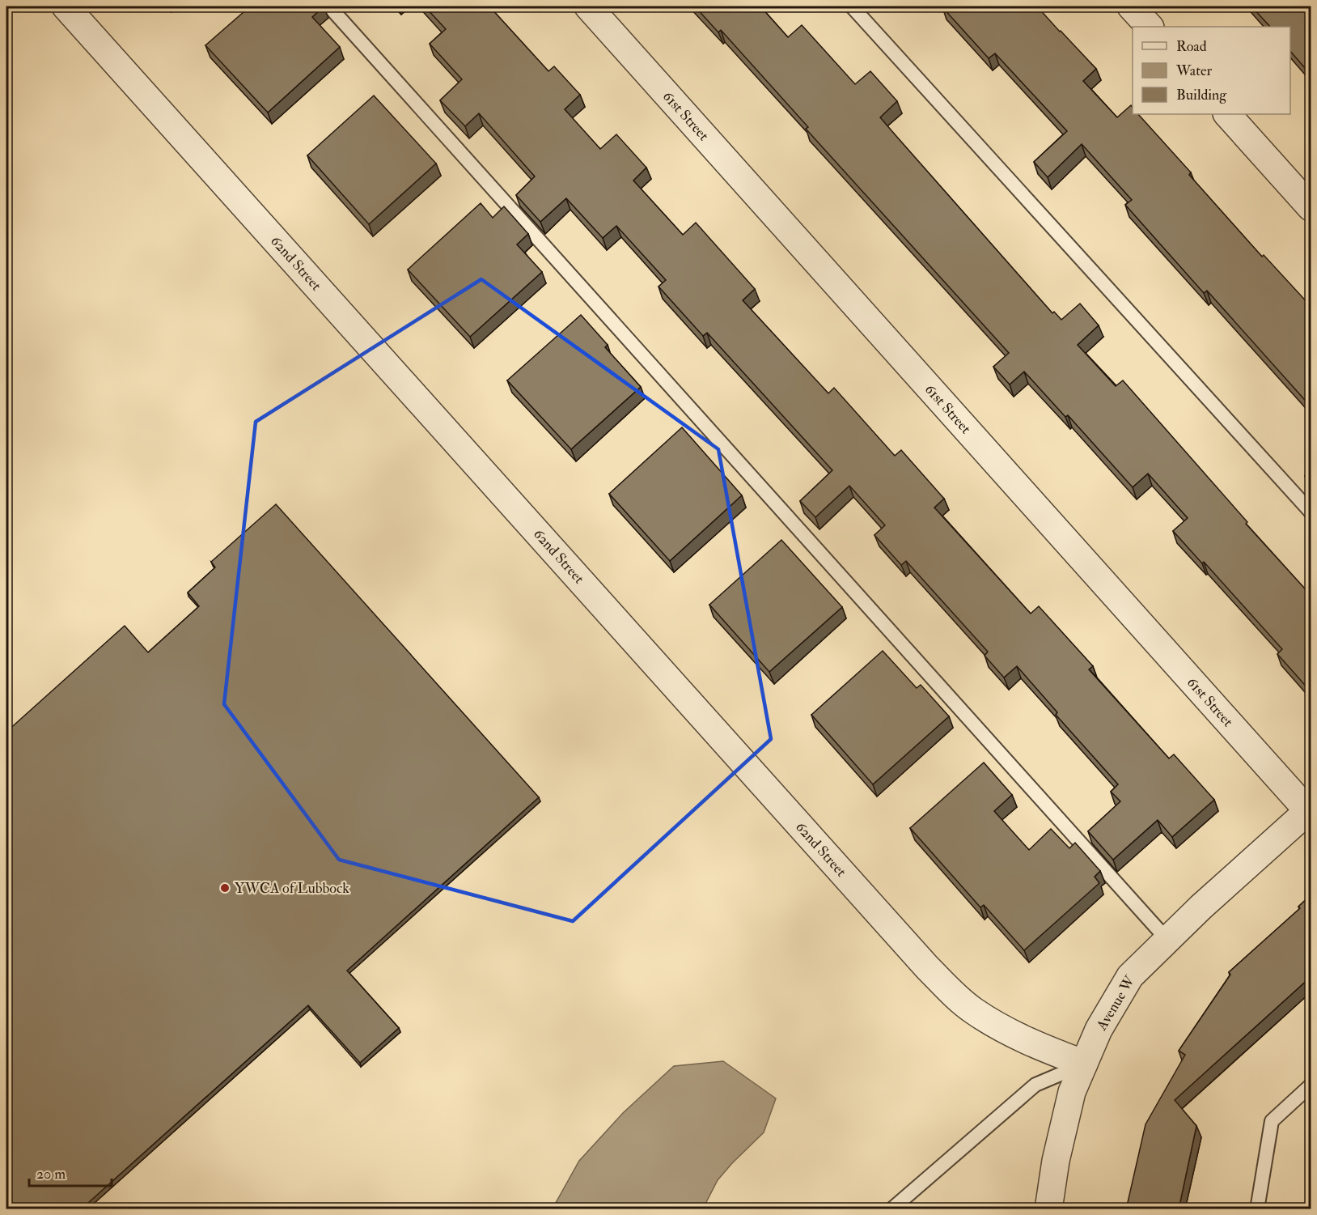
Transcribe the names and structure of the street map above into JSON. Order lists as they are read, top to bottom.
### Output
{
  "streets": {
    "street": ["61st Street", "62nd Street", "Avenue W"]
  },
  "crossings": [
    ["61st Street", "Avenue W"],
    ["62nd Street", "Avenue W"]
  ],
  "places": ["YWCA of Lubbock"],
  "legend": ["Road", "Water", "Building"],
  "scale_bar": "20 m"
}
